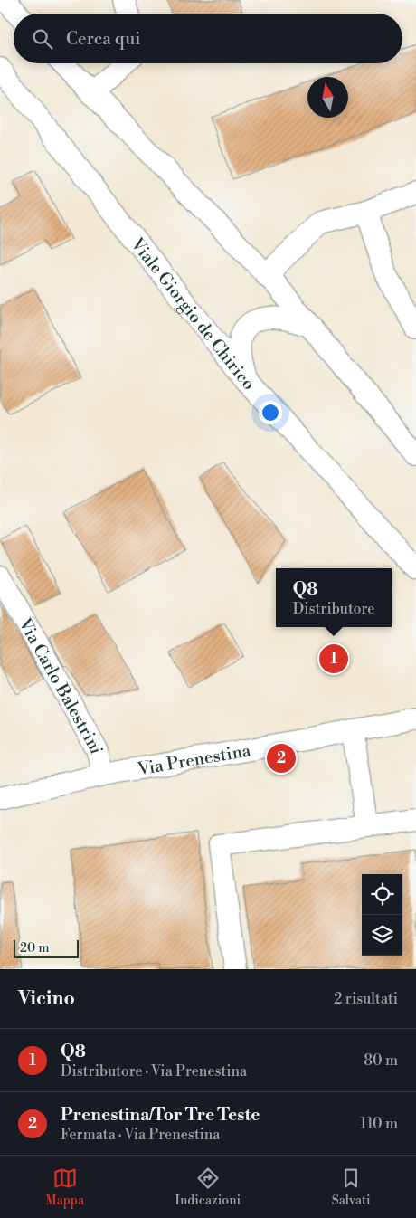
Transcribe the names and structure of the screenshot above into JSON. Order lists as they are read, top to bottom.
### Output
{
  "streets": {
    "street": ["Viale Giorgio de Chirico", "Via Carlo Balestrini", "Via Prenestina"]
  },
  "crossings": [
    ["Via Carlo Balestrini", "Via Prenestina"]
  ],
  "scale_bar": "20 m",
  "north": "top",
  "page": {
    "search": "Cerca qui",
    "popup": ["Q8", "Distributore"],
    "pins": ["1", "2"],
    "scale": "20 m",
    "heading": ["Vicino", "2 risultati"],
    "list": [
      {
        "mark": "1",
        "name": "Q8",
        "note": "Distributore · Via Prenestina",
        "value": "80 m"
      },
      {
        "mark": "2",
        "name": "Prenestina/Tor Tre Teste",
        "note": "Fermata · Via Prenestina",
        "value": "110 m"
      }
    ],
    "nav": ["Mappa", "Indicazioni", "Salvati"]
  }
}
